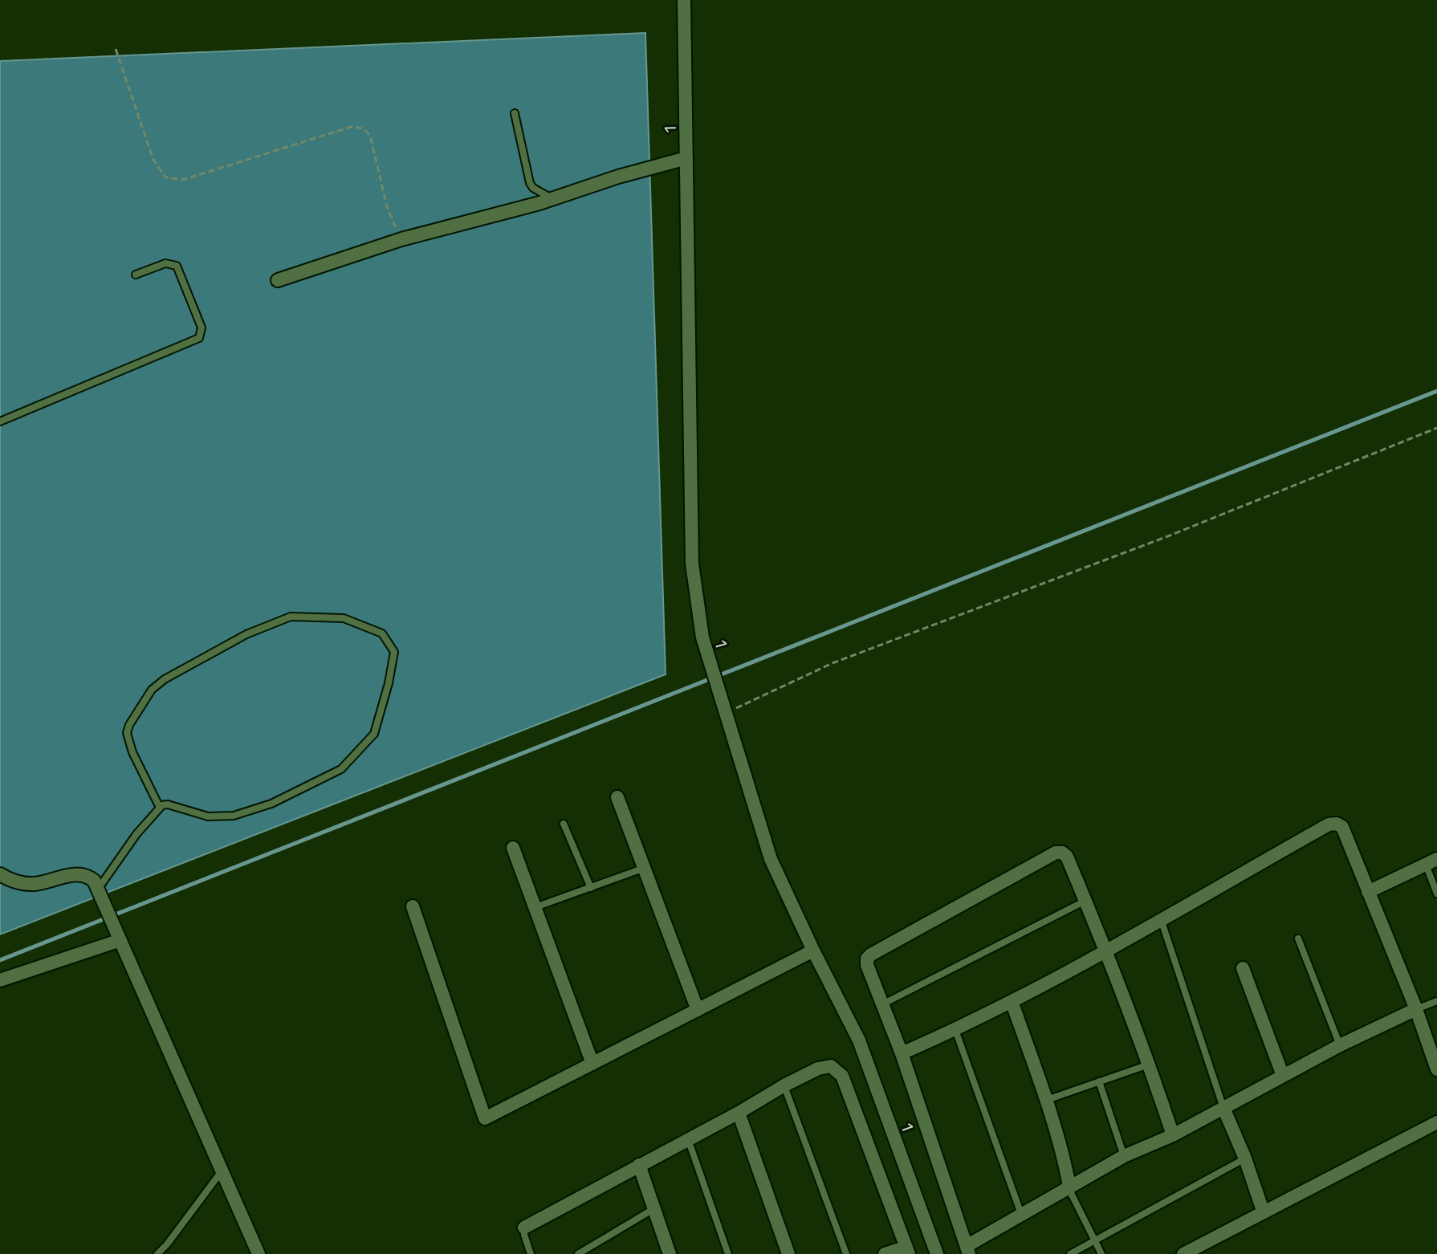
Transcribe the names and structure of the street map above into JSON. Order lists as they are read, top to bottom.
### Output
{
  "streets": {
    "street": ["1"]
  }
}
